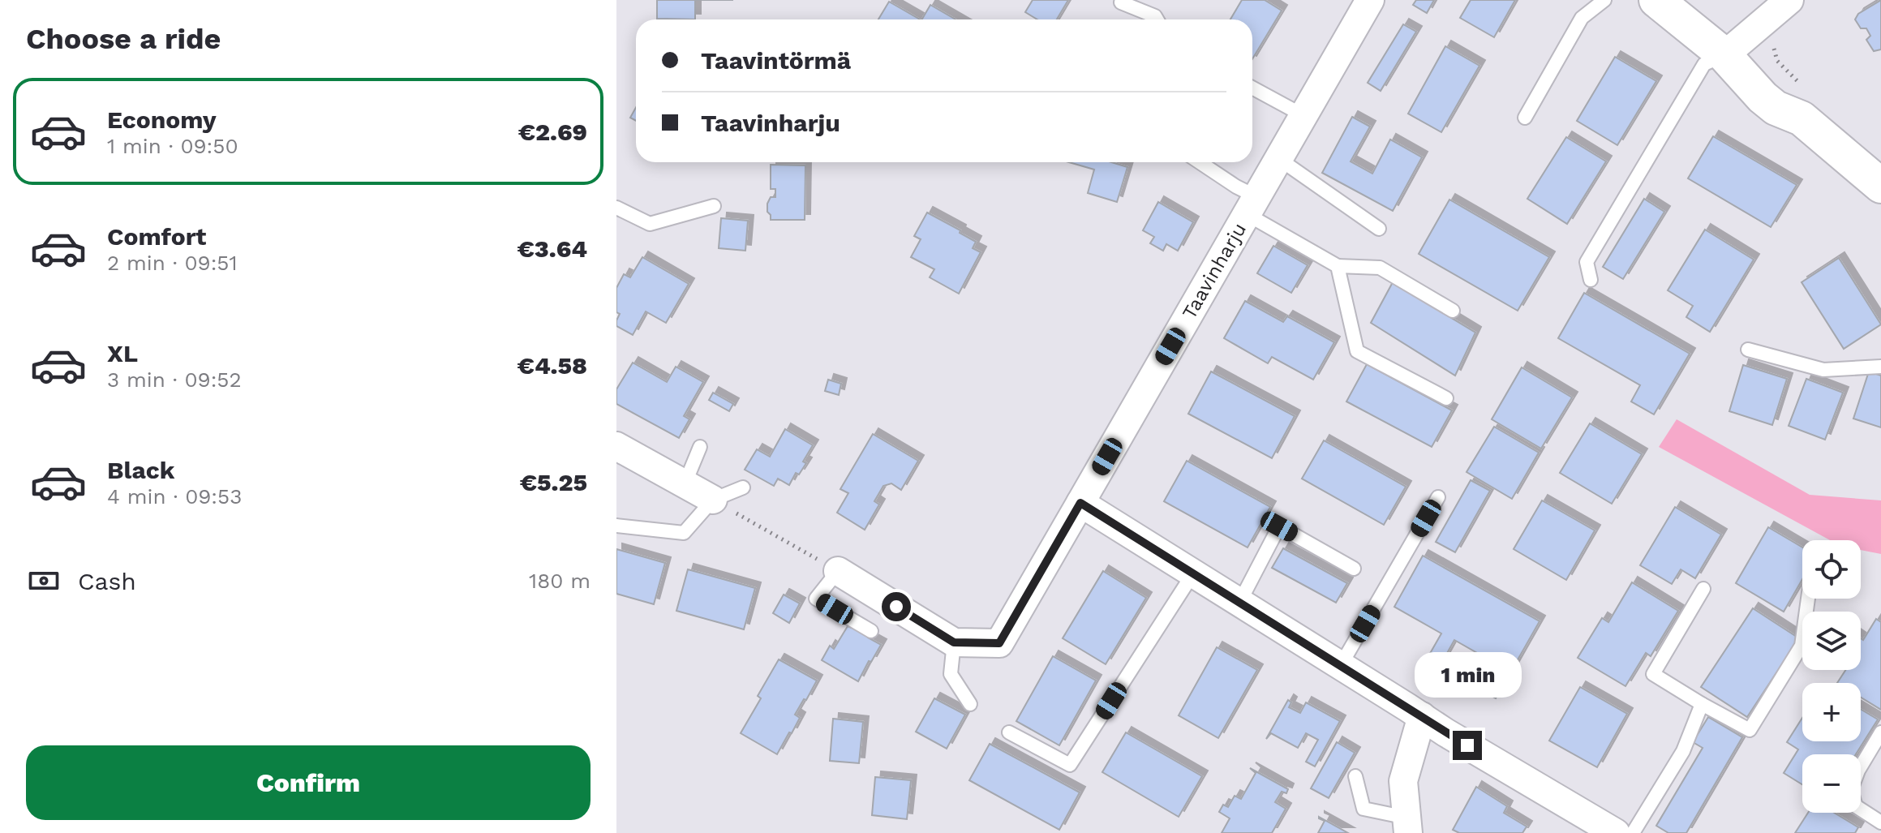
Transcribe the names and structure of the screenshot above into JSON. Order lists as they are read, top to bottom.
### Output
{
  "streets": {
    "street": ["Taavinharju"]
  },
  "page": {
    "heading": "Choose a ride",
    "banner": ["Taavintörmä", "Taavinharju"],
    "list": [
      {
        "name": "Economy",
        "note": "1 min · 09:50",
        "value": "€2.69"
      },
      {
        "name": "Comfort",
        "note": "2 min · 09:51",
        "value": "€3.64"
      },
      {
        "name": "XL",
        "note": "3 min · 09:52",
        "value": "€4.58"
      },
      {
        "name": "Black",
        "note": "4 min · 09:53",
        "value": "€5.25"
      }
    ],
    "map_buttons": ["+", "−"],
    "pay": ["Cash", "180 m"],
    "bubble": "1 min",
    "buttons": "Confirm"
  }
}
